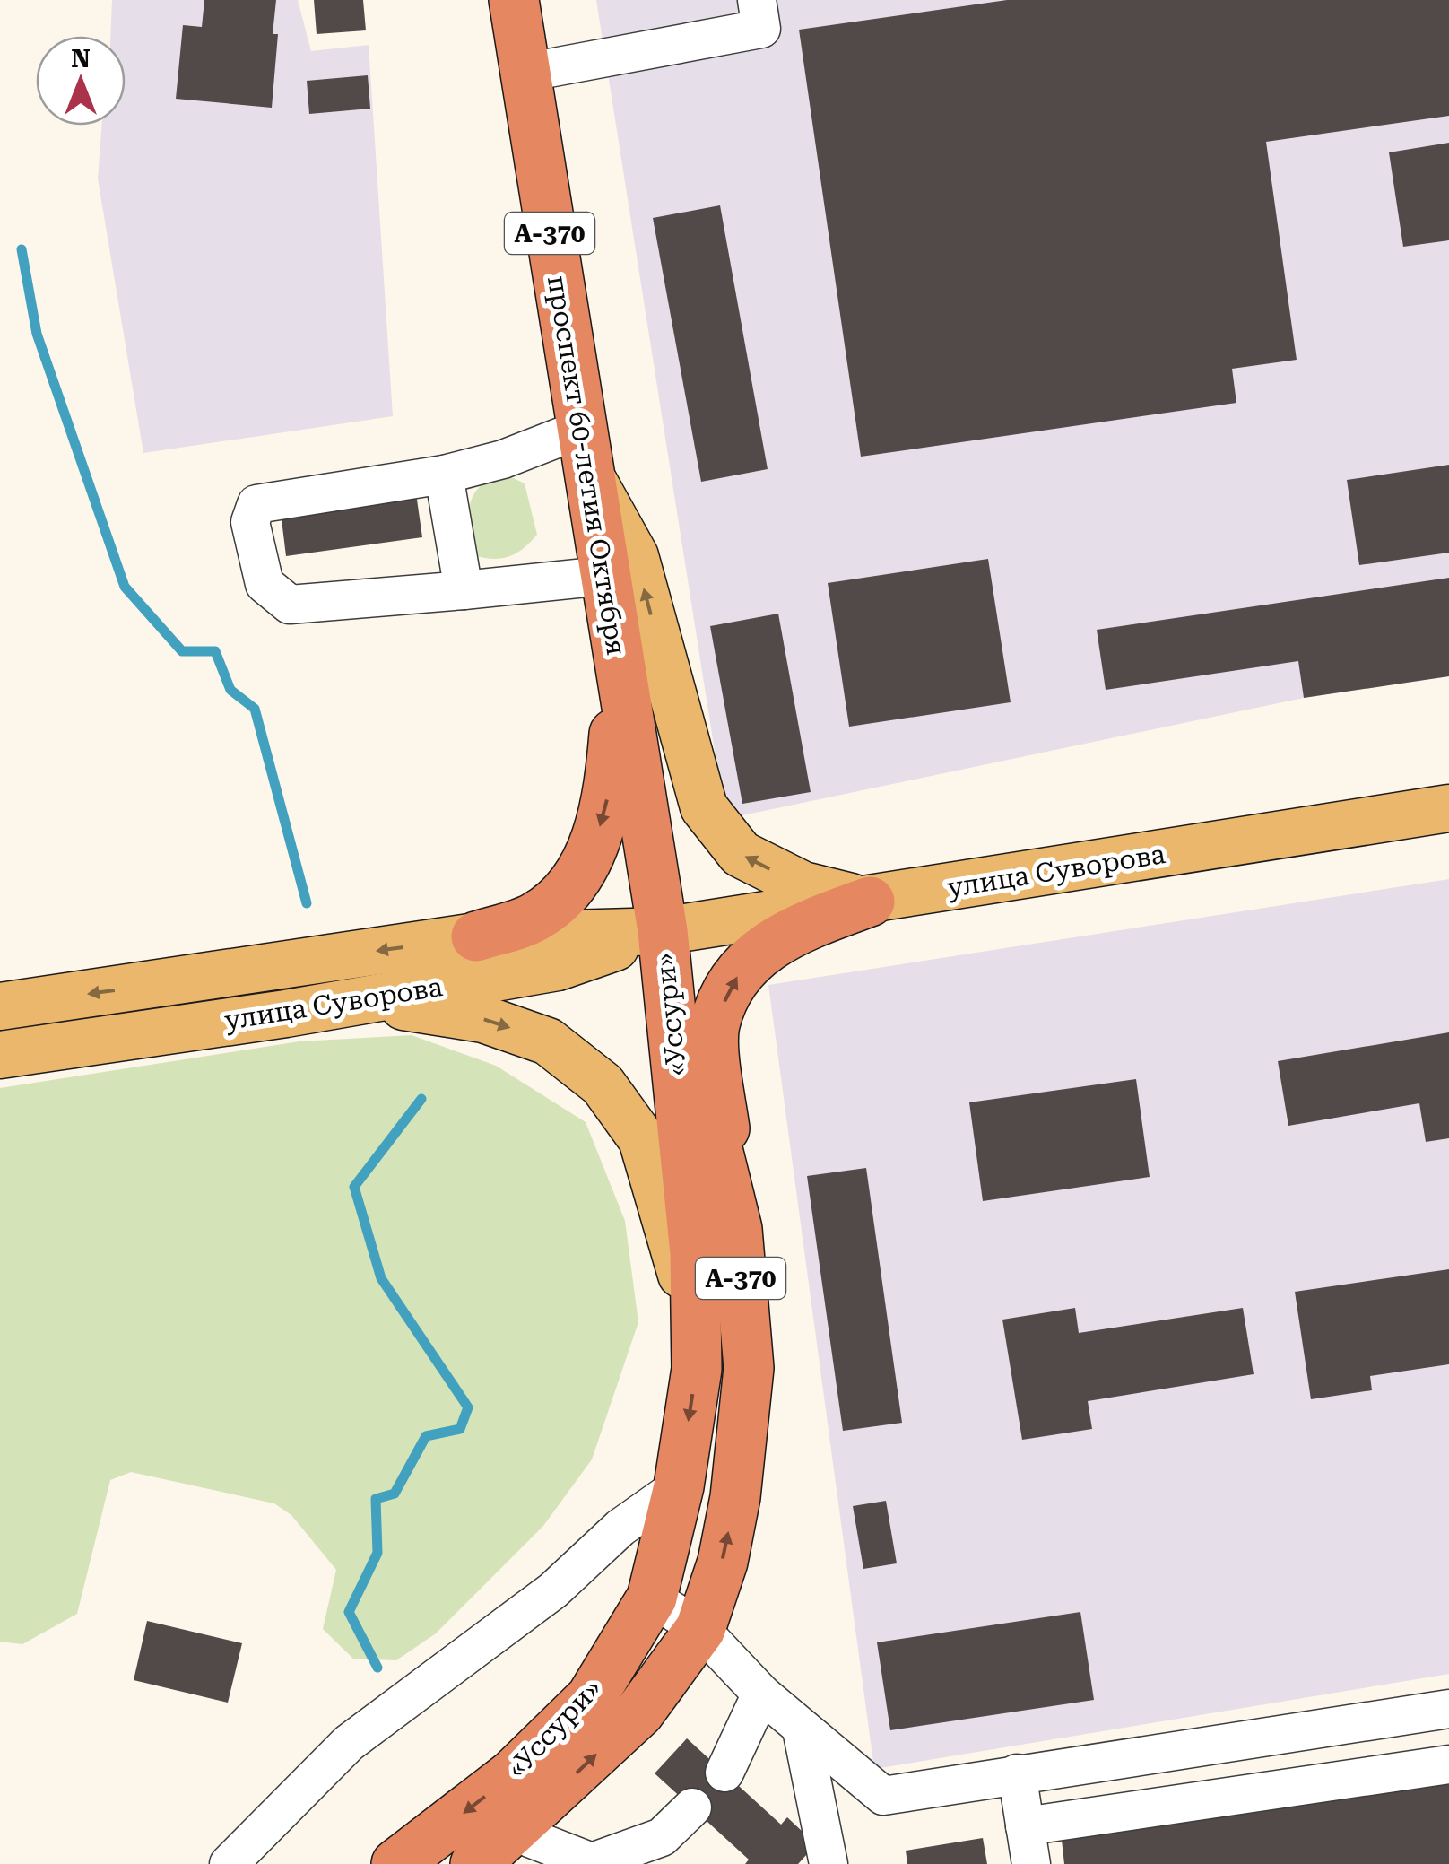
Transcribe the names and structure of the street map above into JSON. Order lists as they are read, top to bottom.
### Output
{
  "streets": {
    "highway": ["А-370", "проспект 60-летия Октября", "«Уссури»"],
    "main road": ["улица Суворова"]
  },
  "crossings": [
    ["проспект 60-летия Октября", "улица Суворова"],
    ["проспект 60-летия Октября", "«Уссури»"],
    ["улица Суворова", "«Уссури»"]
  ],
  "north": "top"
}
